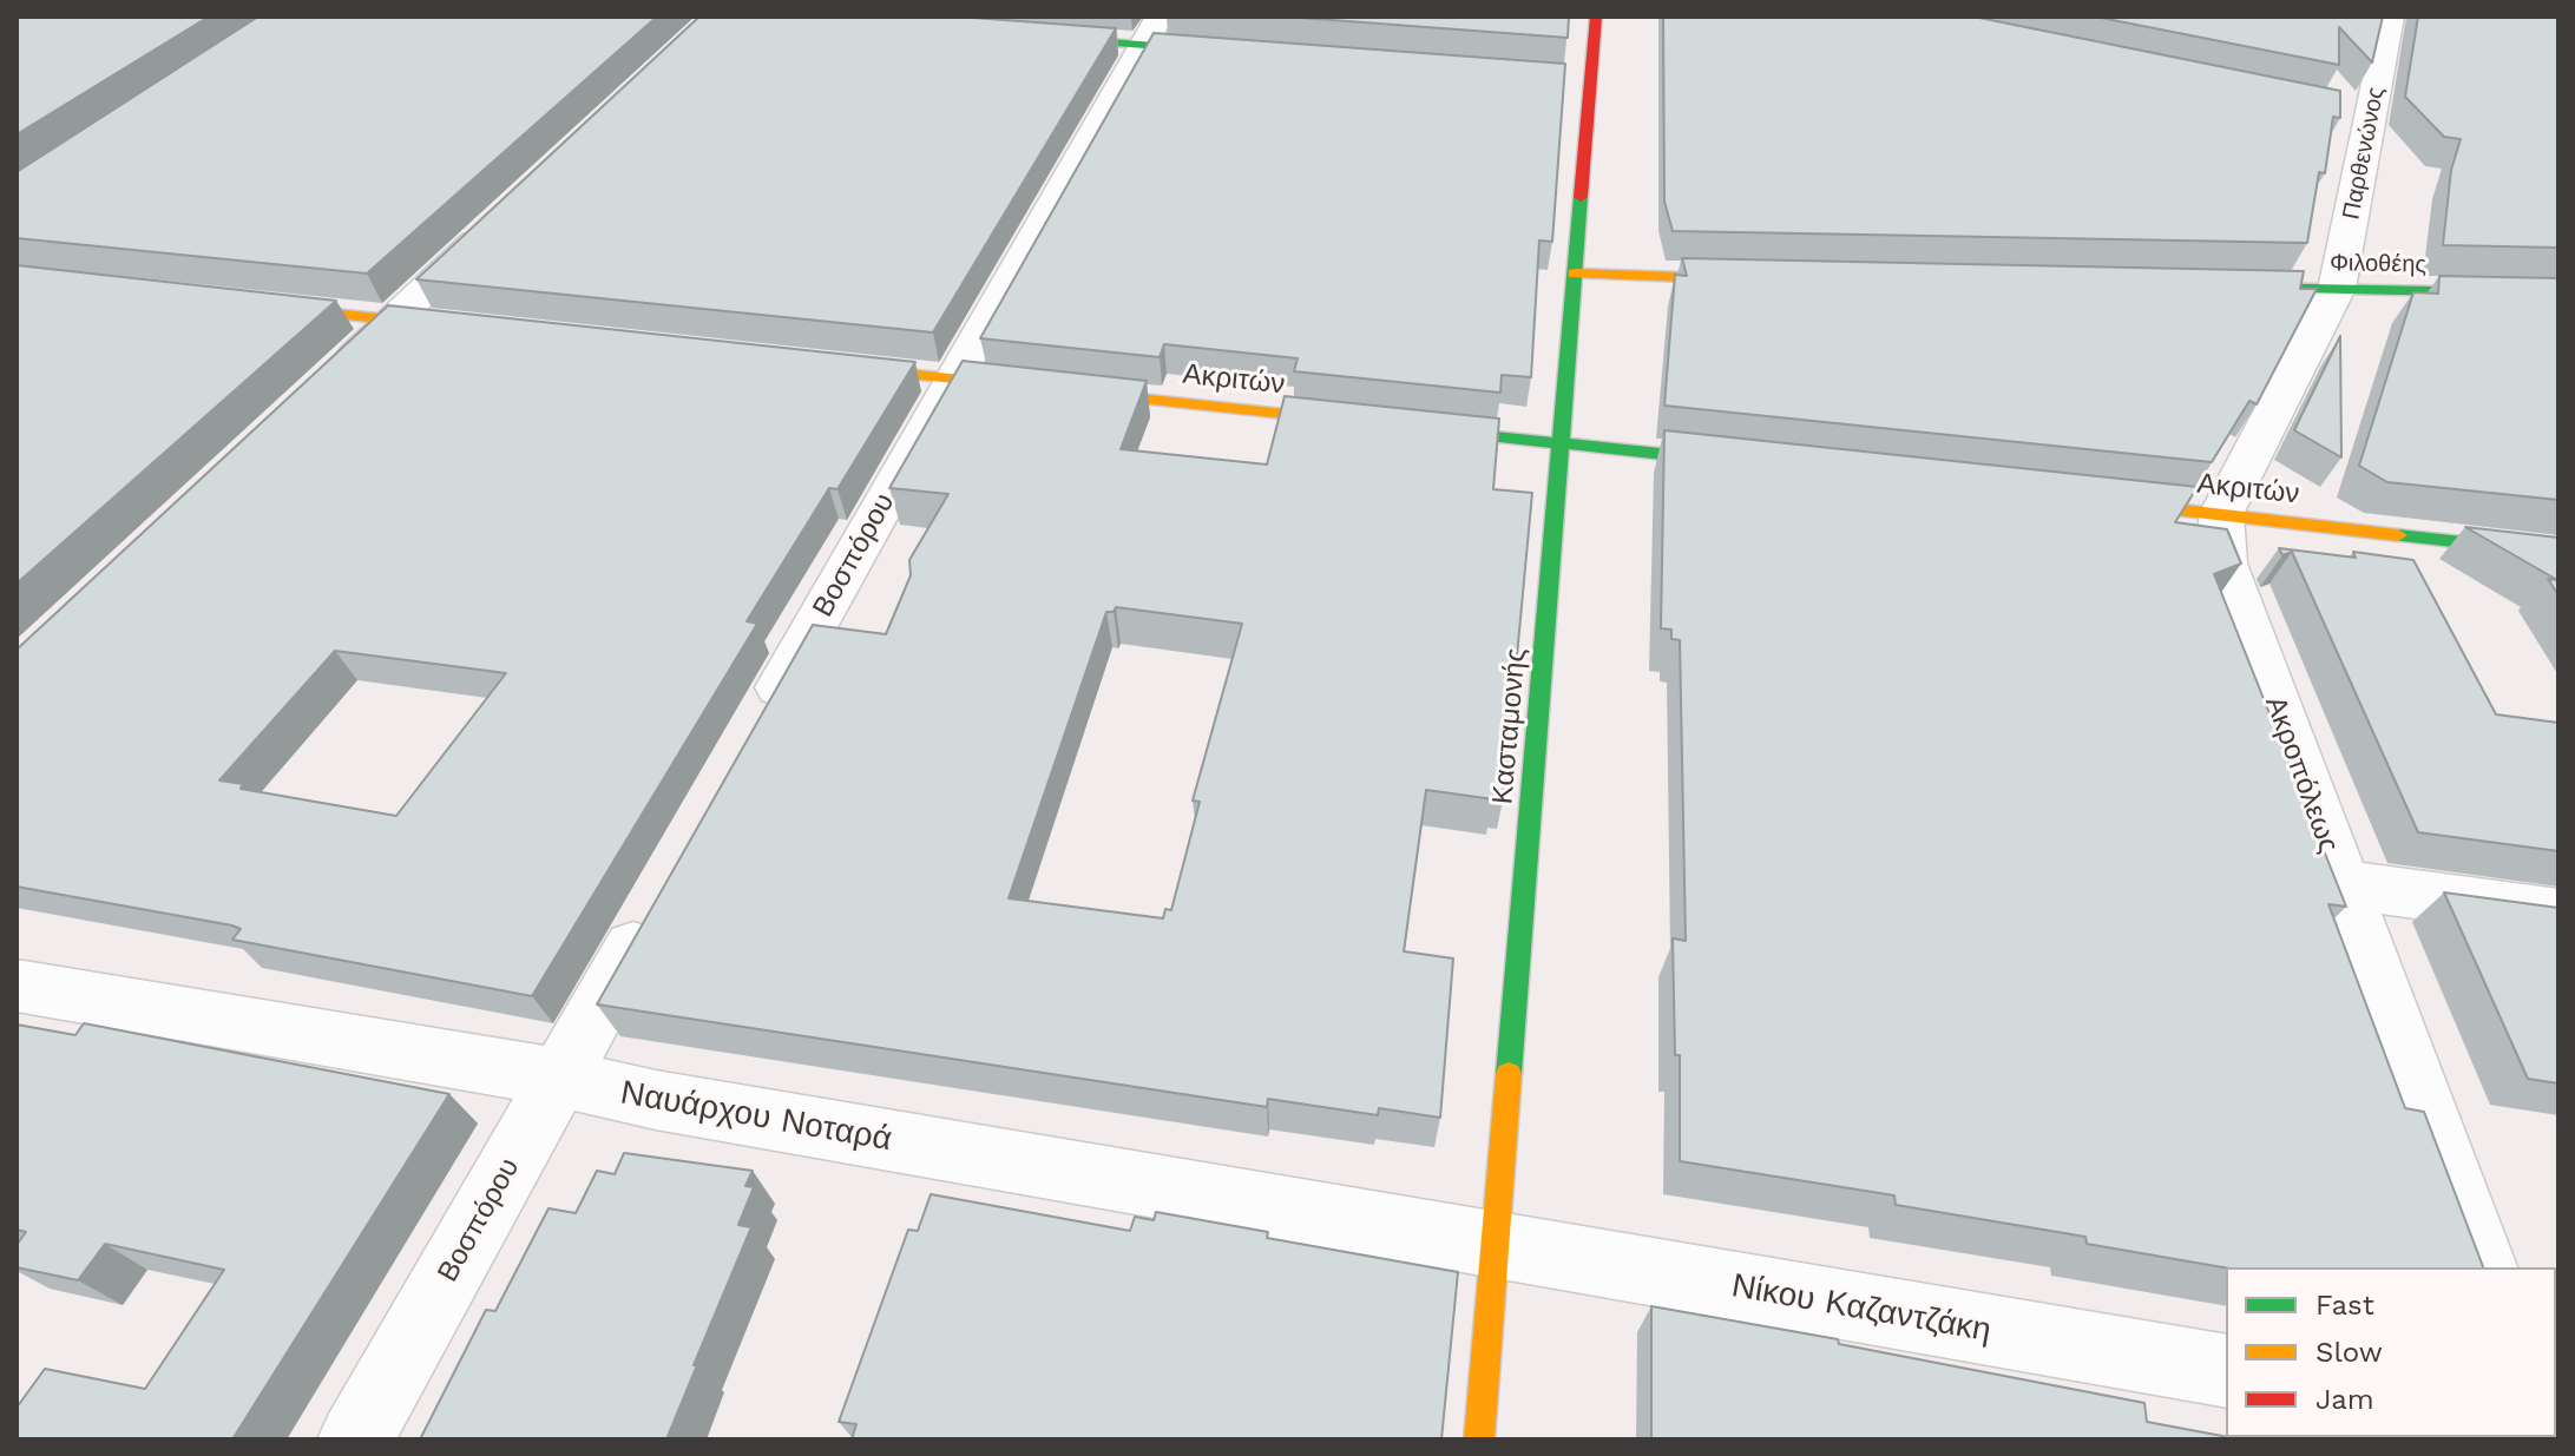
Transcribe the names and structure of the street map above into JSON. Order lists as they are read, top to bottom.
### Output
{
  "streets": {
    "street": [
      "Παρθενώνος",
      "Φιλοθέης",
      "Ακριτών",
      "Βοσπόρου",
      "Κασταμονής",
      "Ακροπόλεως",
      "Ναυάρχου Νοταρά",
      "Νίκου Καζαντζάκη"
    ]
  },
  "crossings": [
    ["Παρθενώνος", "Φιλοθέης"],
    ["Παρθενώνος", "Ακροπόλεως"],
    ["Φιλοθέης", "Ακροπόλεως"],
    ["Ακριτών", "Βοσπόρου"],
    ["Ακριτών", "Ακροπόλεως"],
    ["Βοσπόρου", "Ναυάρχου Νοταρά"],
    ["Κασταμονής", "Ναυάρχου Νοταρά"],
    ["Κασταμονής", "Νίκου Καζαντζάκη"],
    ["Ναυάρχου Νοταρά", "Νίκου Καζαντζάκη"]
  ],
  "legend": ["Fast", "Slow", "Jam"]
}
